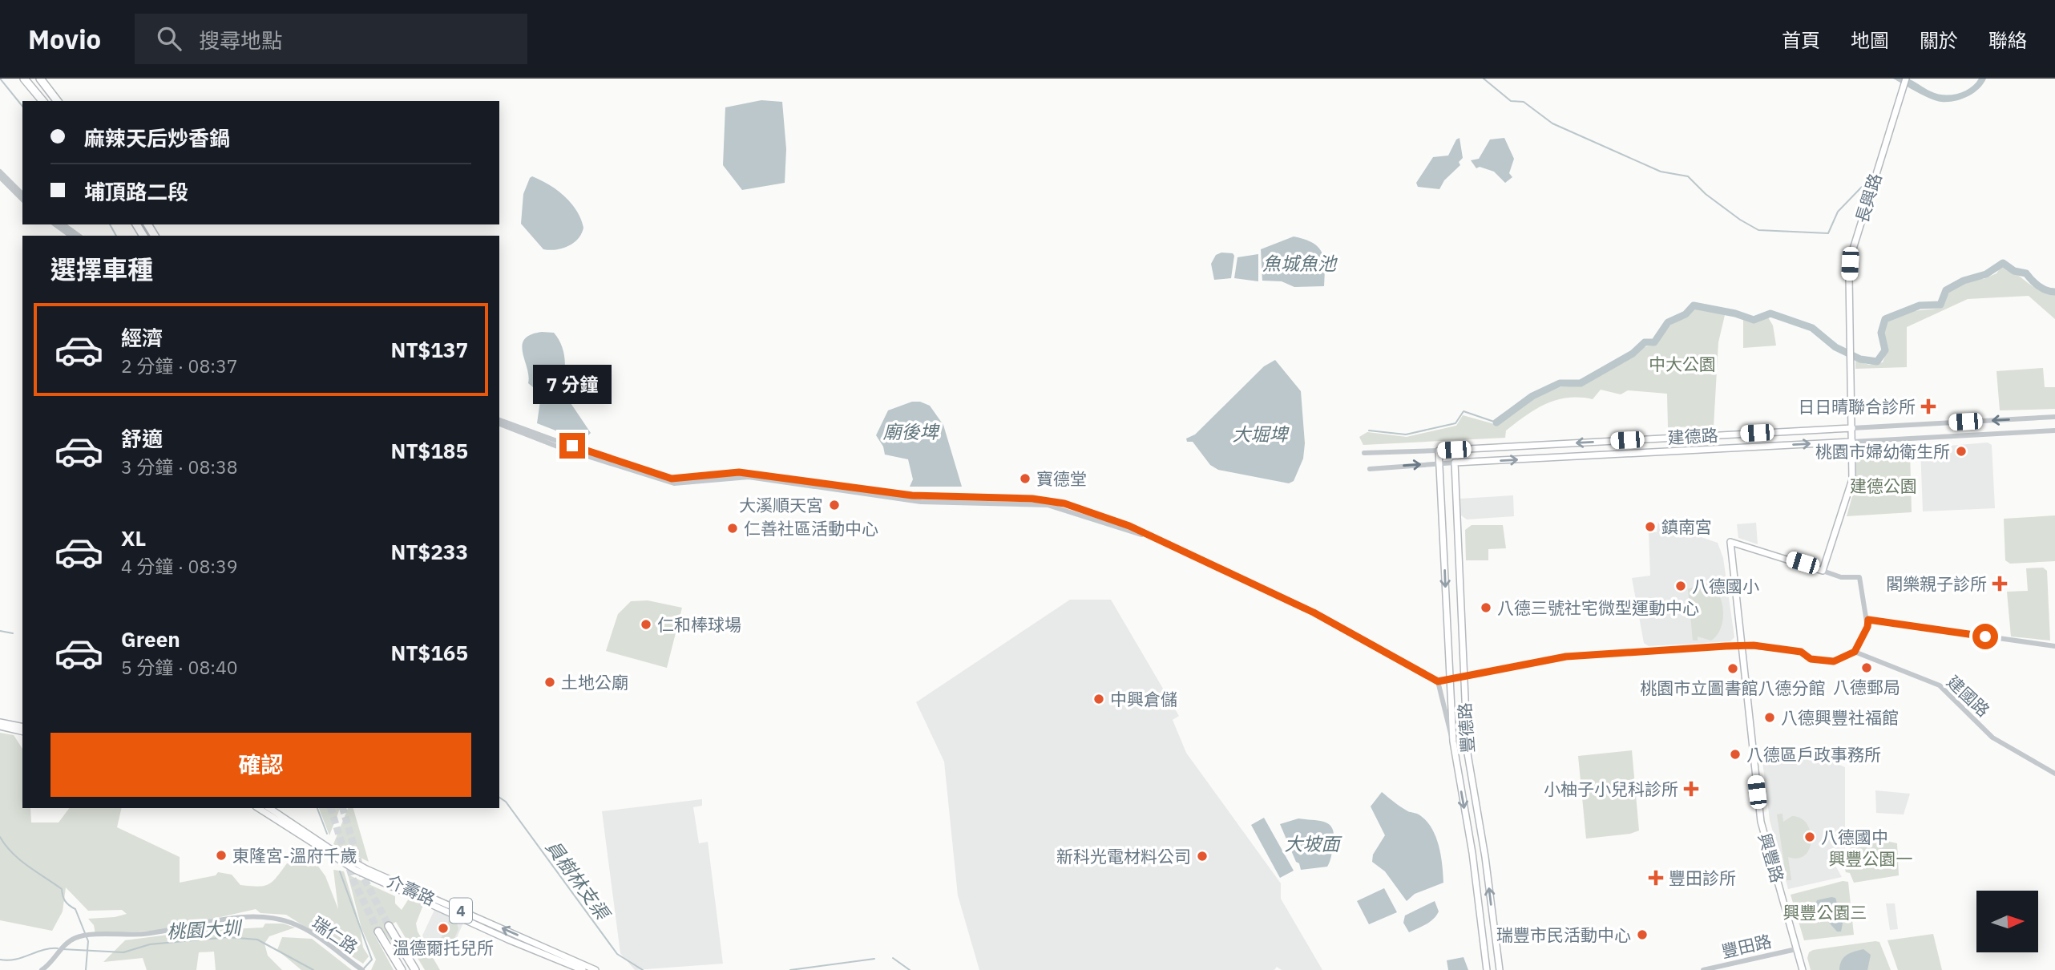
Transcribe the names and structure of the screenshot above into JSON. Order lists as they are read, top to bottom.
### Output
{
  "streets": {
    "main road": [
      "長興路",
      "建德路",
      "豐德路",
      "興豐路",
      "介壽路",
      "4"
    ],
    "street": ["建國路", "瑞仁路", "豐田路"]
  },
  "crossings": [
    ["長興路", "建德路"],
    ["建德路", "豐德路"],
    ["興豐路", "豐田路"]
  ],
  "water": [
    "魚城魚池",
    "廟後埤",
    "大堀埤",
    "大坡面",
    "員樹林支渠",
    "桃園大圳"
  ],
  "parks": [
    "中大公園",
    "建德公園",
    "興豐公園一",
    "興豐公園三"
  ],
  "places": {
    "health": [
      "日日晴聯合診所",
      "閣樂親子診所",
      "小柚子小兒科診所",
      "豐田診所"
    ],
    "other": [
      "桃園市婦幼衛生所",
      "寶德堂",
      "大溪順天宮",
      "鎮南宮",
      "仁善社區活動中心",
      "八德國小",
      "八德三號社宅微型運動中心",
      "仁和棒球場",
      "八德郵局",
      "桃園市立圖書館八德分館",
      "土地公廟",
      "中興倉儲",
      "八德興豐社福館",
      "八德區戶政事務所",
      "八德國中",
      "東隆宮-溫府千歲",
      "新科光電材料公司",
      "溫德爾托兒所",
      "瑞豐市民活動中心"
    ]
  },
  "north": "right",
  "page": {
    "header": "Movio",
    "search": "搜尋地點",
    "nav": [
      "首頁",
      "地圖",
      "關於",
      "聯絡"
    ],
    "banner": ["麻辣天后炒香鍋", "埔頂路二段"],
    "heading": "選擇車種",
    "list": [
      {
        "name": "經濟",
        "note": "2 分鐘 · 08:37",
        "value": "NT$137"
      },
      {
        "name": "舒適",
        "note": "3 分鐘 · 08:38",
        "value": "NT$185"
      },
      {
        "name": "XL",
        "note": "4 分鐘 · 08:39",
        "value": "NT$233"
      },
      {
        "name": "Green",
        "note": "5 分鐘 · 08:40",
        "value": "NT$165"
      }
    ],
    "bubble": "7 分鐘",
    "buttons": "確認"
  }
}
